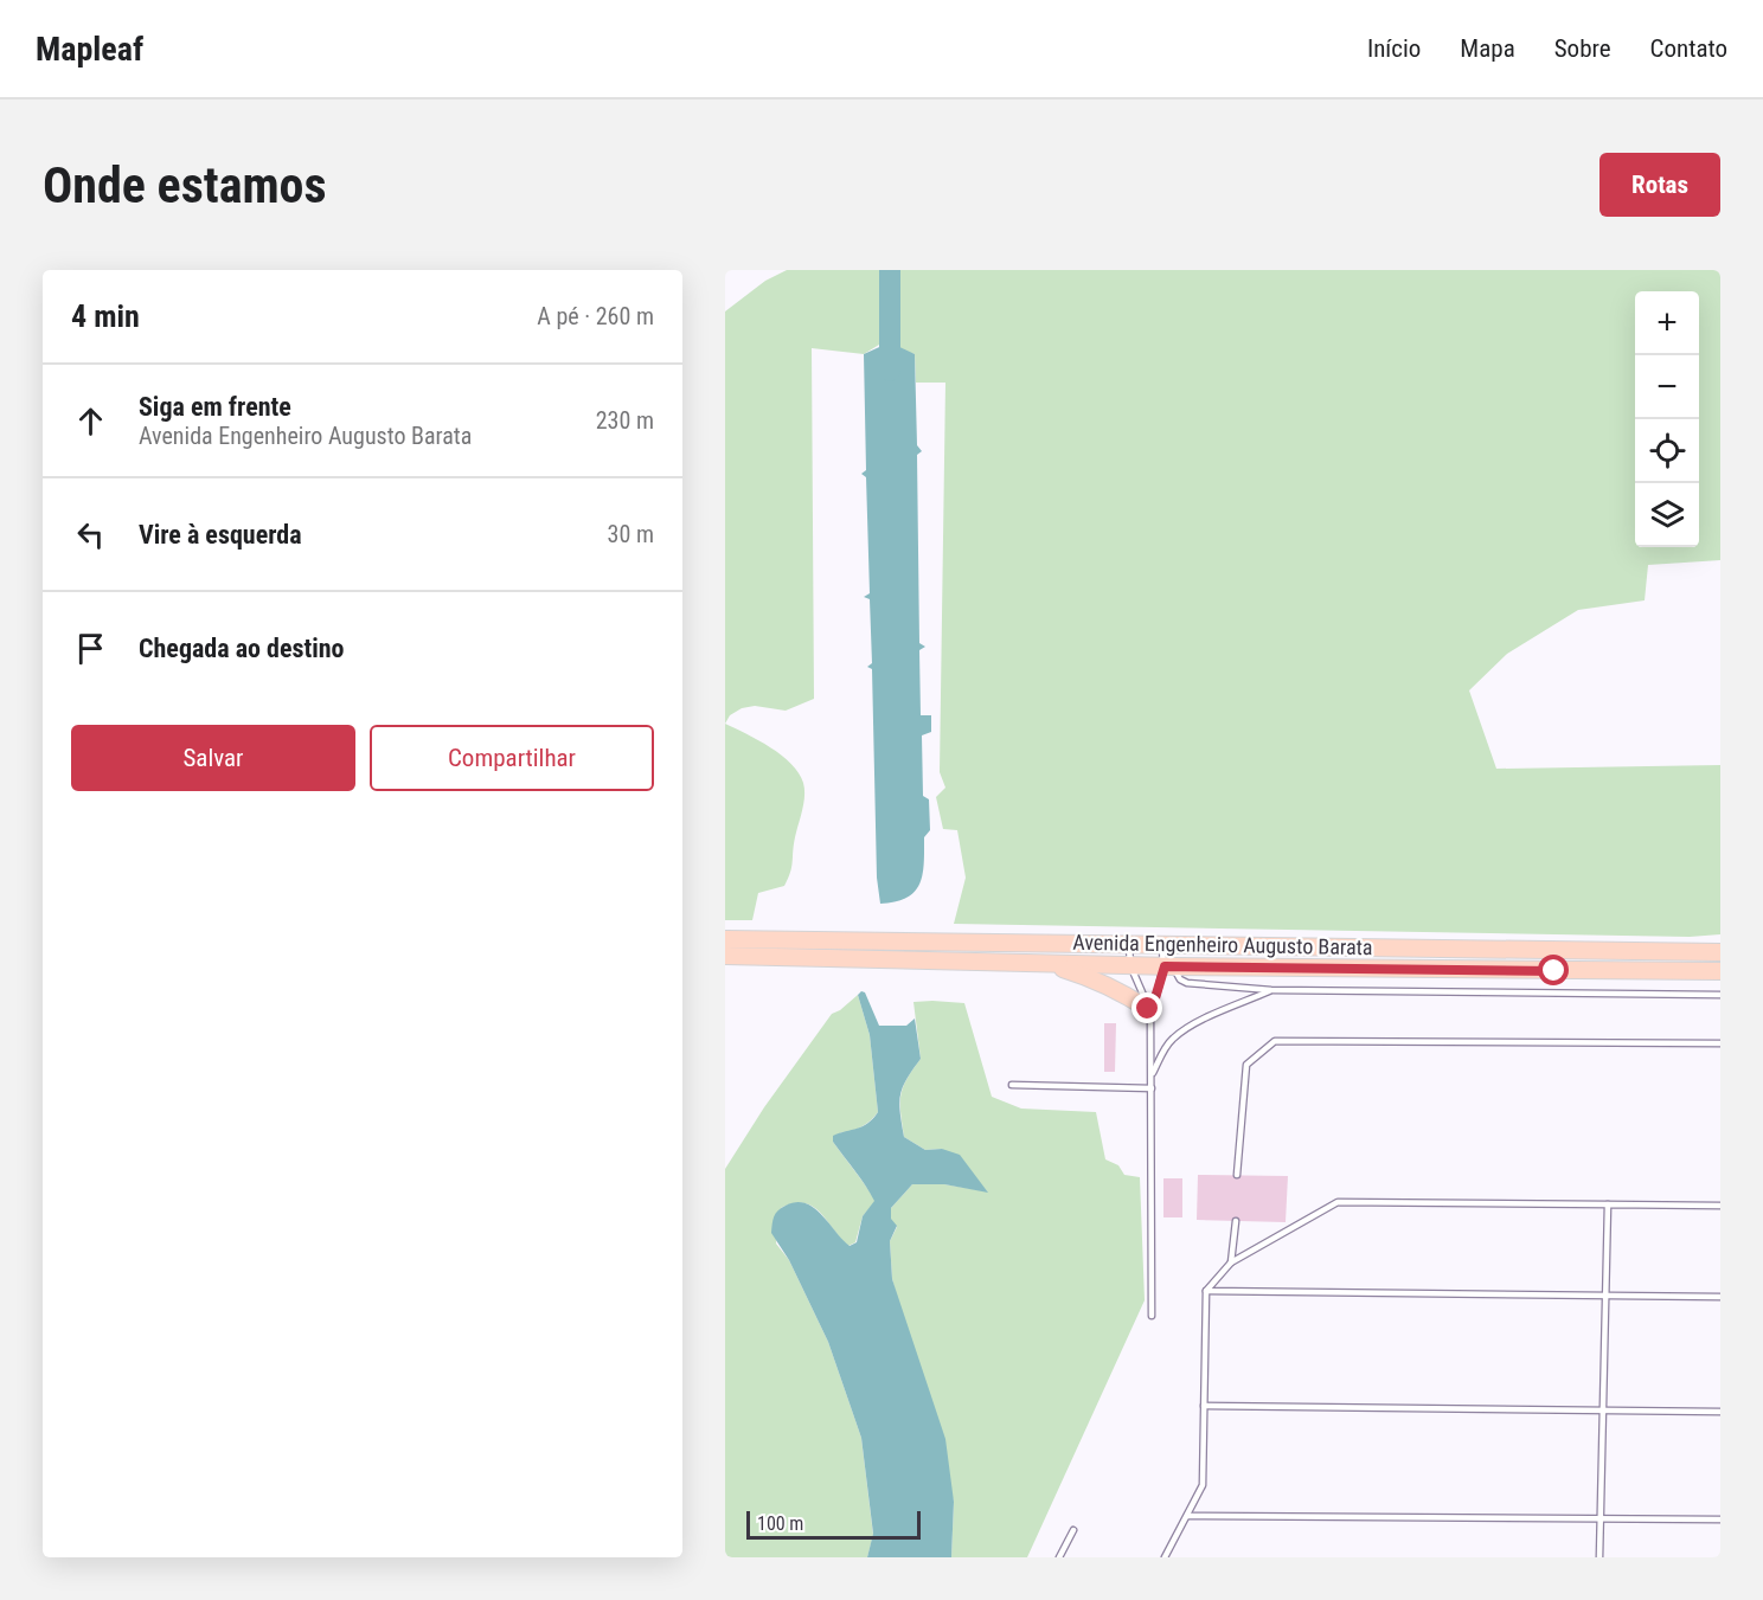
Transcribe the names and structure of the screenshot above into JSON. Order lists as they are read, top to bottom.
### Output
{
  "streets": {
    "main road": ["Avenida Engenheiro Augusto Barata"]
  },
  "scale_bar": "100 m",
  "page": {
    "header": "Mapleaf",
    "nav": [
      "Início",
      "Mapa",
      "Sobre",
      "Contato"
    ],
    "buttons": [
      "Rotas",
      ["Salvar", "Compartilhar"]
    ],
    "title": "Onde estamos",
    "heading": ["4 min", "A pé · 260 m"],
    "map_buttons": ["+", "−"],
    "list": [
      ["Siga em frente", "Avenida Engenheiro Augusto Barata", "230 m"],
      ["Vire à esquerda", "30 m"],
      "Chegada ao destino"
    ],
    "scale": "100 m"
  }
}
